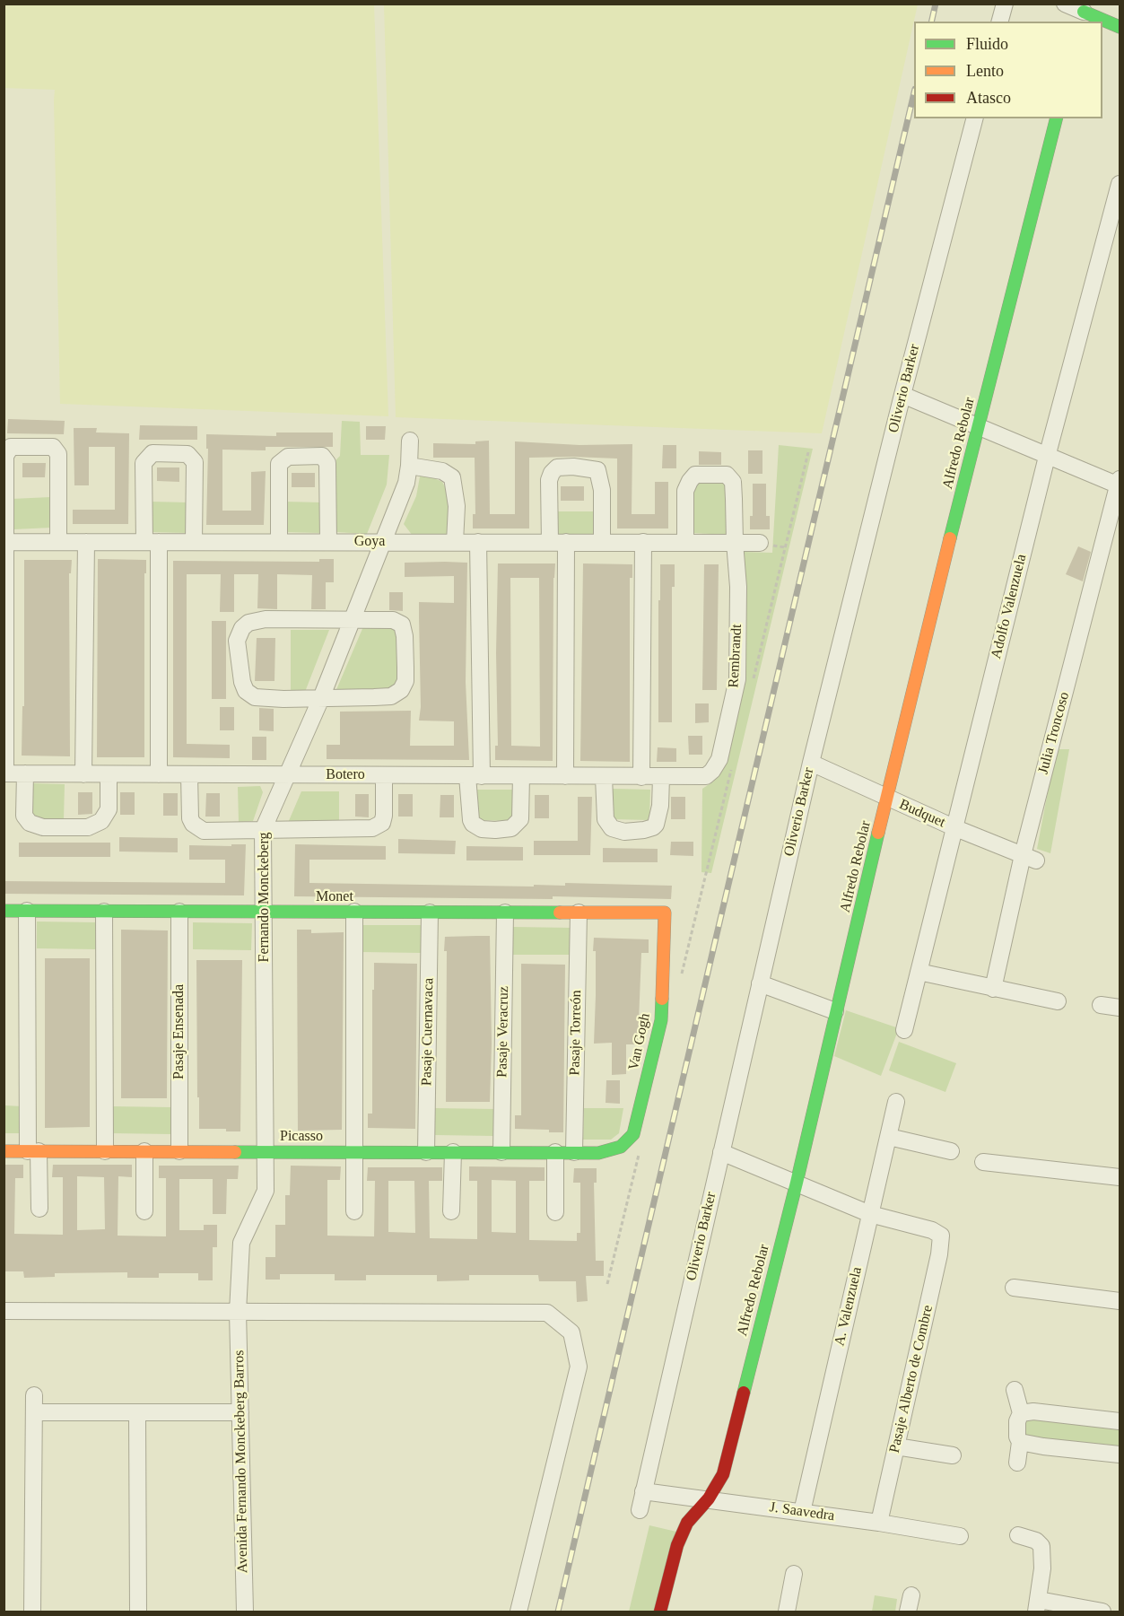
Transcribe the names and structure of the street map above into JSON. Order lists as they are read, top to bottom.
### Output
{
  "streets": {
    "street": [
      "Oliverio Barker",
      "Alfredo Rebolar",
      "Goya",
      "Adolfo Valenzuela",
      "Rembrandt",
      "Julia Troncoso",
      "Botero",
      "Budquet",
      "Fernando Monckeberg",
      "Monet",
      "Pasaje Ensenada",
      "Pasaje Cuernavaca",
      "Pasaje Veracruz",
      "Pasaje Torreón",
      "Van Gogh",
      "Picasso",
      "A. Valenzuela",
      "Pasaje Alberto de Combre",
      "Avenida Fernando Monckeberg Barros",
      "J. Saavedra"
    ]
  },
  "crossings": [
    ["Oliverio Barker", "Budquet"],
    ["Oliverio Barker", "J. Saavedra"],
    ["Alfredo Rebolar", "Budquet"],
    ["Alfredo Rebolar", "J. Saavedra"],
    ["Goya", "Rembrandt"],
    ["Goya", "Fernando Monckeberg"],
    ["Adolfo Valenzuela", "Budquet"],
    ["Rembrandt", "Botero"],
    ["Julia Troncoso", "Budquet"],
    ["Botero", "Fernando Monckeberg"],
    ["Fernando Monckeberg", "Monet"],
    ["Fernando Monckeberg", "Picasso"],
    ["Fernando Monckeberg", "Avenida Fernando Monckeberg Barros"],
    ["Monet", "Pasaje Ensenada"],
    ["Monet", "Pasaje Cuernavaca"],
    ["Monet", "Pasaje Veracruz"],
    ["Monet", "Pasaje Torreón"],
    ["Monet", "Van Gogh"],
    ["Pasaje Ensenada", "Picasso"],
    ["Pasaje Cuernavaca", "Picasso"],
    ["Pasaje Veracruz", "Picasso"],
    ["Pasaje Torreón", "Picasso"],
    ["Van Gogh", "Picasso"],
    ["A. Valenzuela", "Pasaje Alberto de Combre"],
    ["A. Valenzuela", "J. Saavedra"],
    ["Pasaje Alberto de Combre", "J. Saavedra"]
  ],
  "legend": ["Fluido", "Lento", "Atasco"]
}
